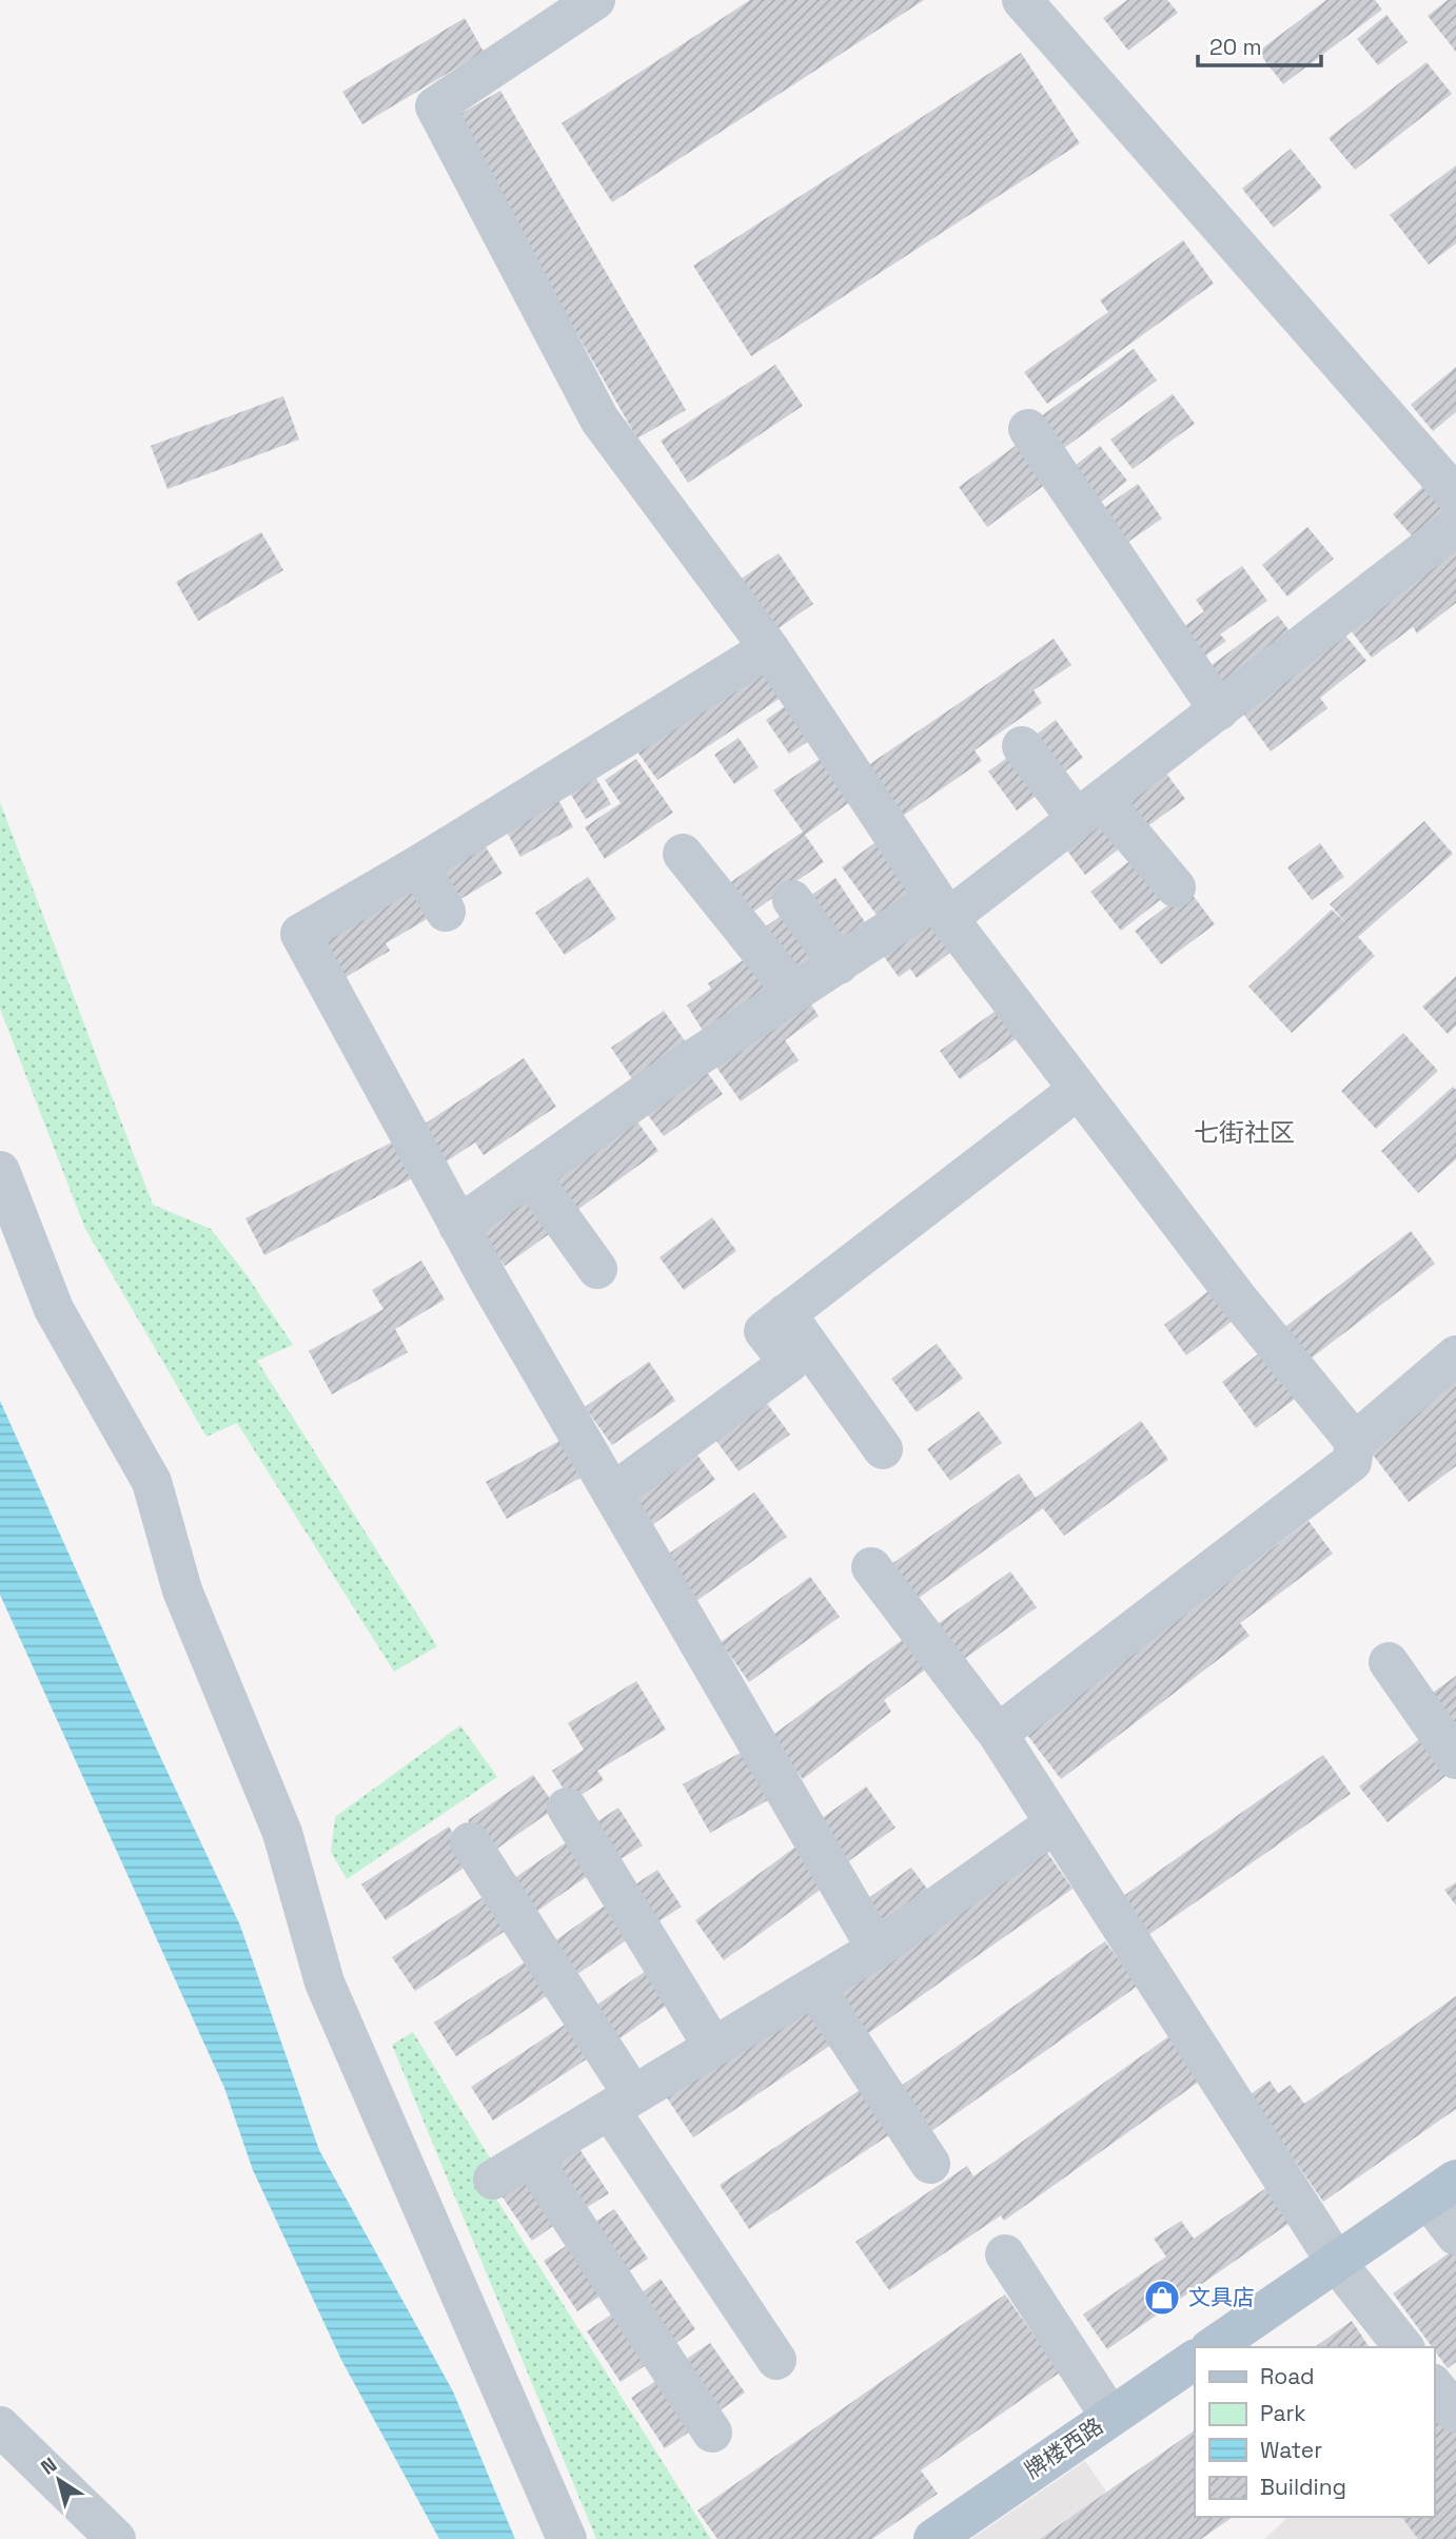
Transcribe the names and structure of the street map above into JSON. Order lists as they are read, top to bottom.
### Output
{
  "streets": {
    "main road": ["牌楼西路"]
  },
  "districts": ["七街社区"],
  "places": {
    "shop": ["文具店"]
  },
  "legend": [
    "Road",
    "Park",
    "Water",
    "Building"
  ],
  "scale_bar": "20 m",
  "north": "top left"
}
